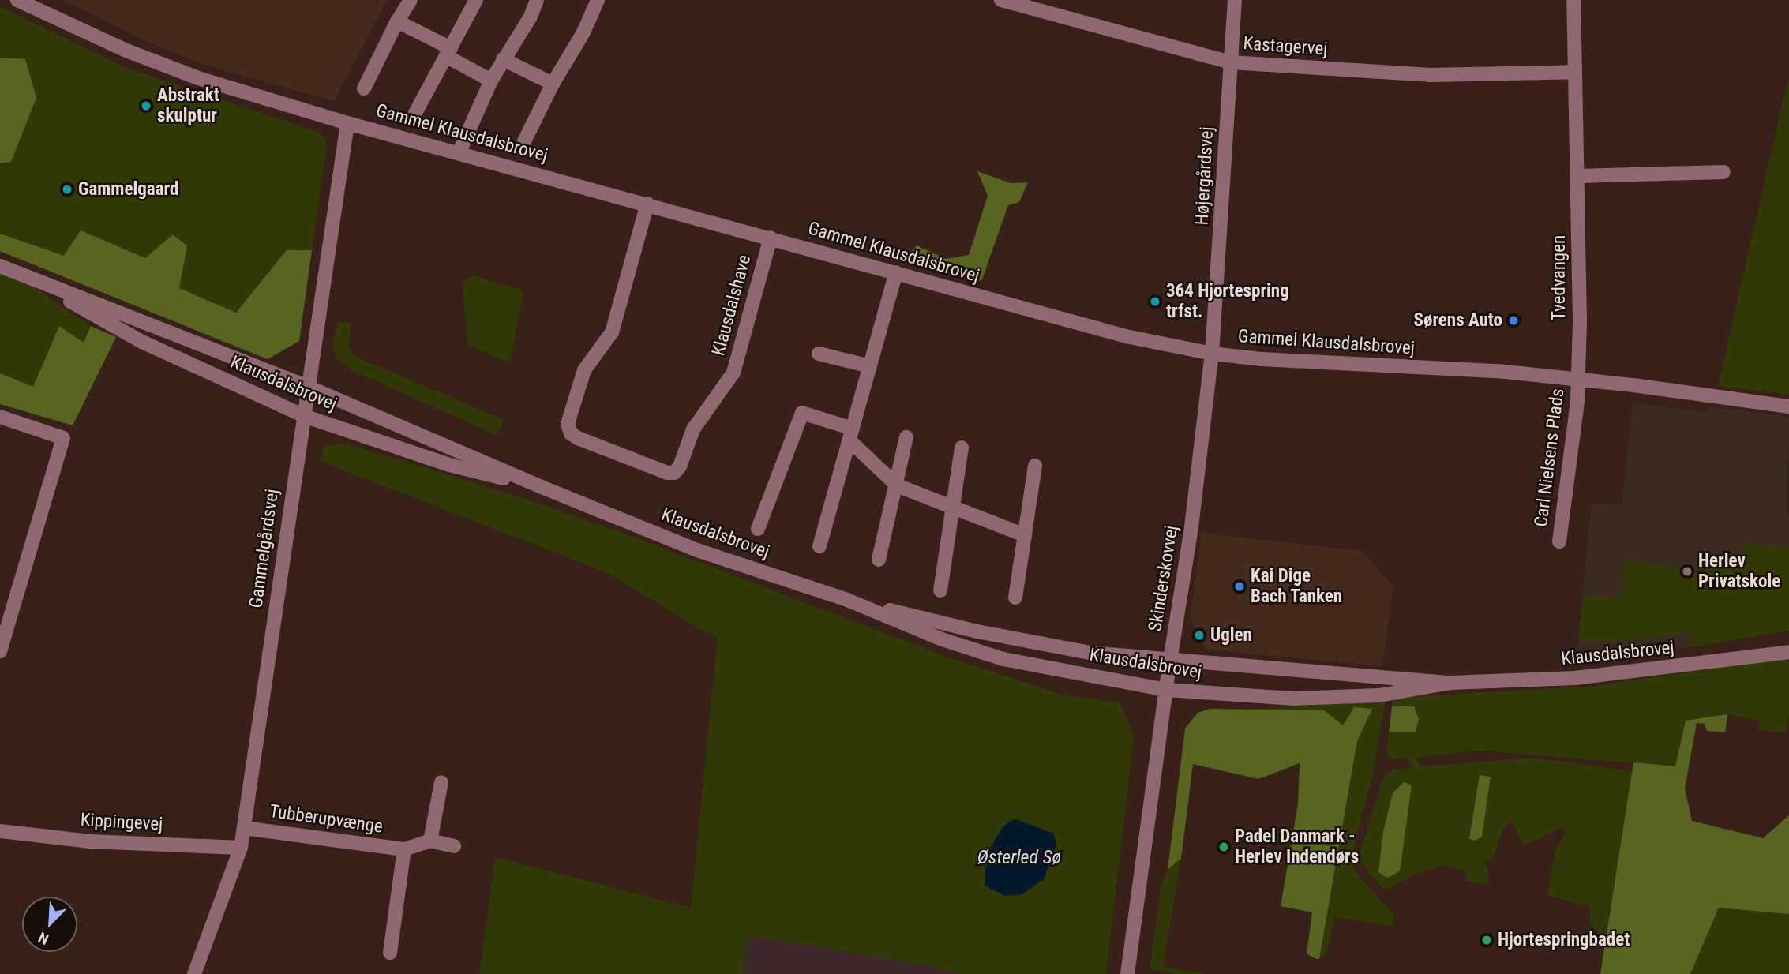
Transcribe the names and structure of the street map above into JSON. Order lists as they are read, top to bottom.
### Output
{
  "streets": {
    "street": [
      "Kastagervej",
      "Gammel Klausdalsbrovej",
      "Højergårdsvej",
      "Tvedvangen",
      "Klausdalshave",
      "Klausdalsbrovej",
      "Carl Nielsens Plads",
      "Gammelgårdsvej",
      "Skinderskovvej",
      "Tubberupvænge",
      "Kippingevej"
    ]
  },
  "crossings": [
    ["Kastagervej", "Højergårdsvej"],
    ["Kastagervej", "Tvedvangen"],
    ["Gammel Klausdalsbrovej", "Højergårdsvej"],
    ["Gammel Klausdalsbrovej", "Tvedvangen"],
    ["Gammel Klausdalsbrovej", "Klausdalshave"],
    ["Gammel Klausdalsbrovej", "Carl Nielsens Plads"],
    ["Gammel Klausdalsbrovej", "Gammelgårdsvej"],
    ["Gammel Klausdalsbrovej", "Skinderskovvej"],
    ["Højergårdsvej", "Skinderskovvej"],
    ["Tvedvangen", "Carl Nielsens Plads"],
    ["Klausdalsbrovej", "Gammelgårdsvej"],
    ["Klausdalsbrovej", "Skinderskovvej"],
    ["Gammelgårdsvej", "Tubberupvænge"],
    ["Gammelgårdsvej", "Kippingevej"]
  ],
  "water": ["Østerled Sø"],
  "places": [
    "Abstrakt skulptur",
    "Gammelgaard",
    "364 Hjortespring trfst.",
    "Sørens Auto",
    "Herlev Privatskole",
    "Kai Dige Bach Tanken",
    "Uglen",
    "Padel Danmark - Herlev Indendørs",
    "Hjortespringbadet"
  ],
  "north": "bottom left"
}
